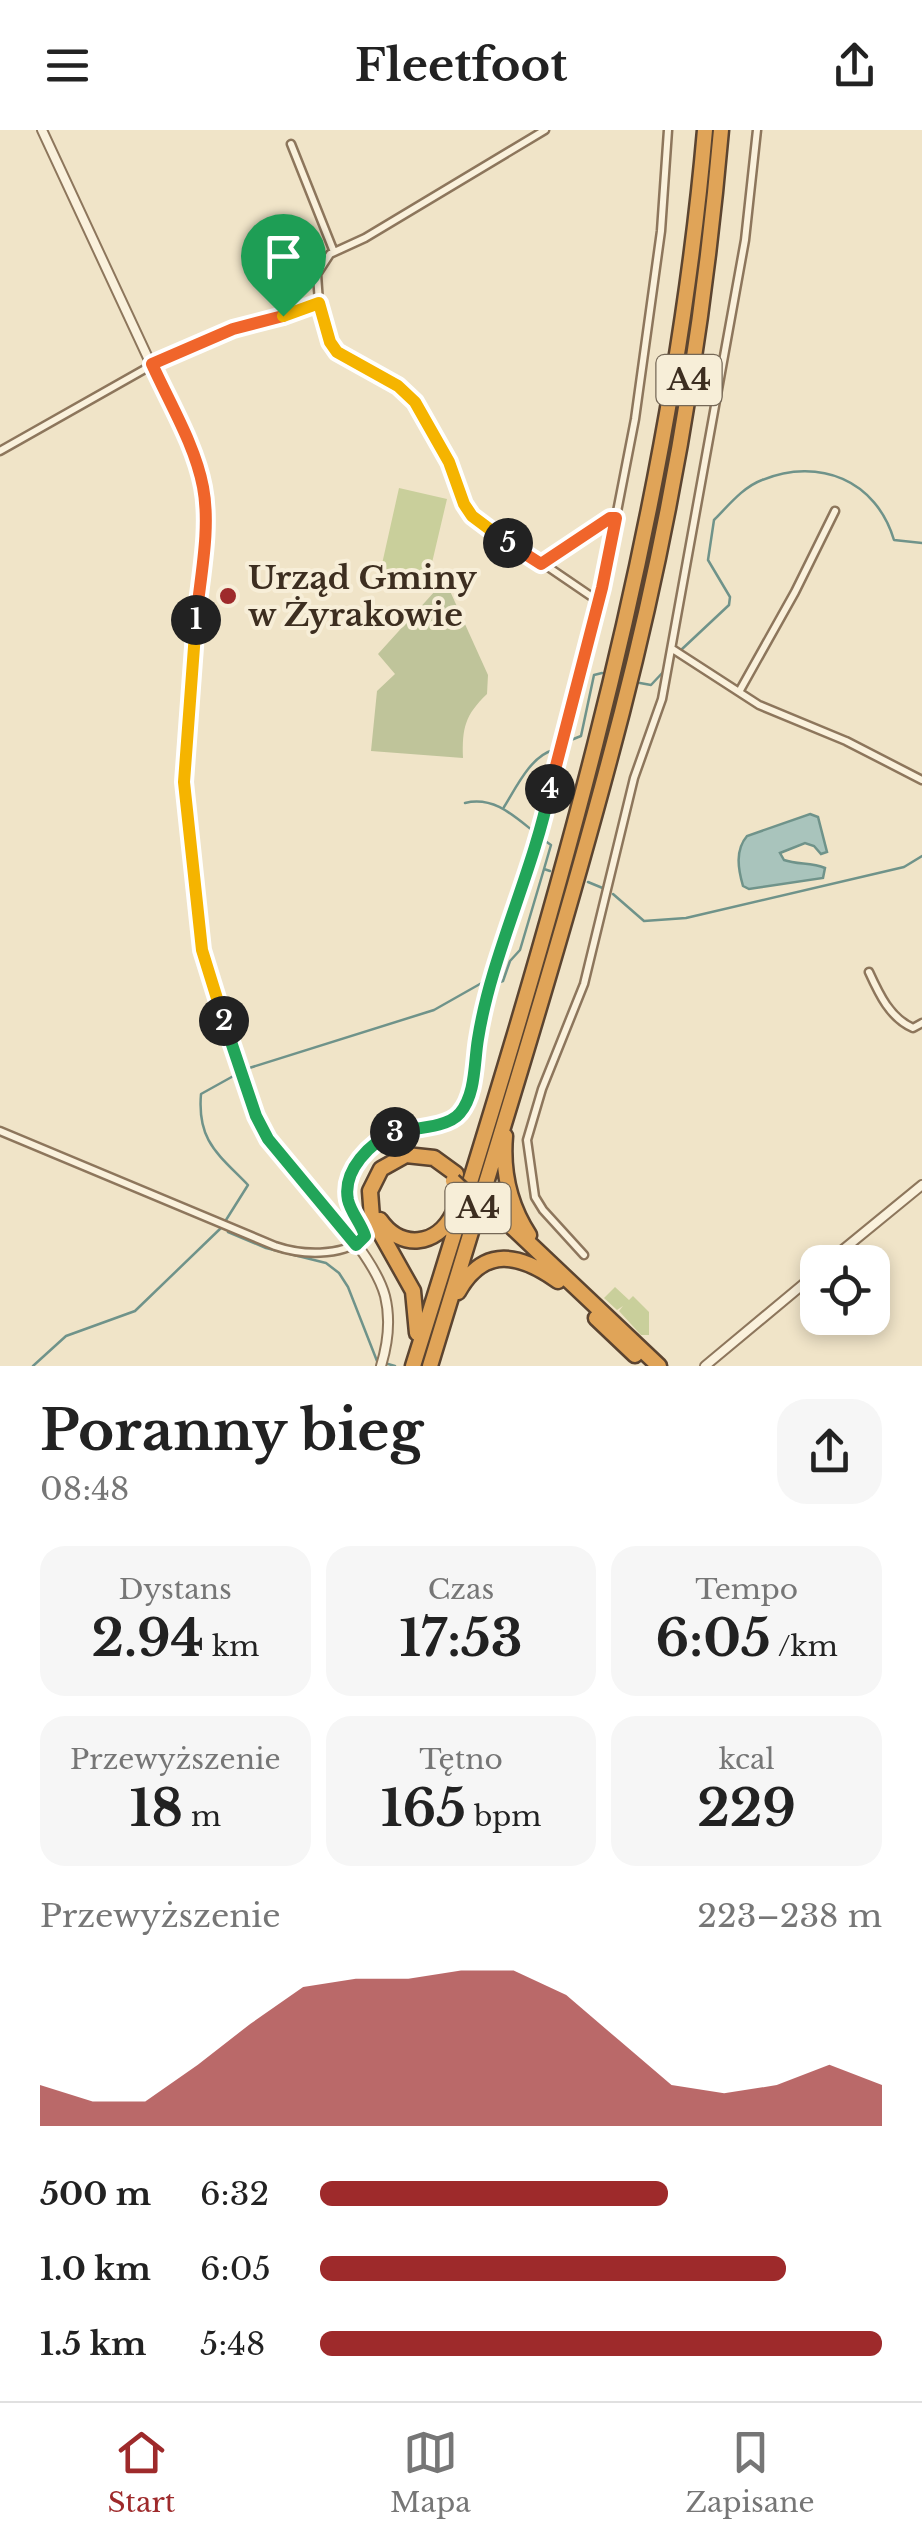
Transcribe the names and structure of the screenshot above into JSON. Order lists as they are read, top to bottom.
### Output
{
  "streets": {
    "highway": ["A4"]
  },
  "places": ["Urząd Gminy w Żyrakowie"],
  "page": {
    "header": "Fleetfoot",
    "pins": [
      "5",
      "1",
      "4",
      "2",
      "3"
    ],
    "heading": ["Poranny bieg", "08:48"],
    "stats": [
      ["Dystans", "2.94 km"],
      ["Czas", "17:53"],
      ["Tempo", "6:05 /km"],
      ["Przewyższenie", "18 m"],
      ["Tętno", "165 bpm"],
      ["kcal", "229"]
    ],
    "chart": ["Przewyższenie", "223–238 m"],
    "list": [
      {
        "name": "500 m",
        "note": "6:32"
      },
      {
        "name": "1.0 km",
        "note": "6:05"
      },
      {
        "name": "1.5 km",
        "note": "5:48"
      }
    ],
    "tabs": ["Start", "Mapa", "Zapisane"]
  }
}
